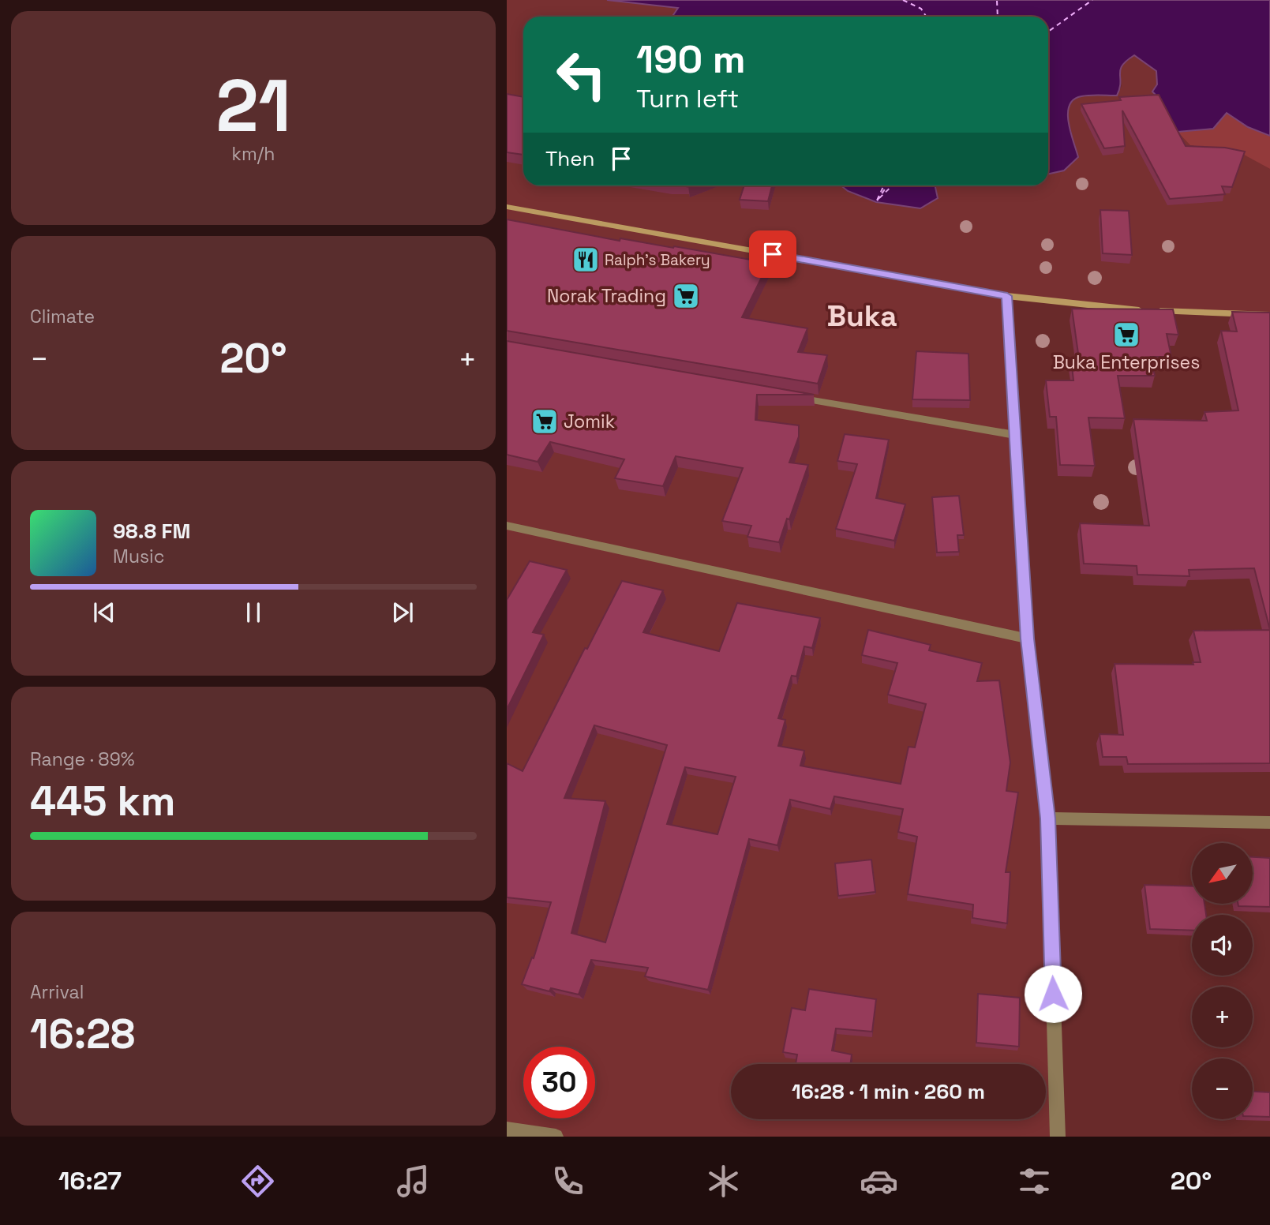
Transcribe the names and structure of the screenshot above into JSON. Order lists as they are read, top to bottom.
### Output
{
  "districts": ["Buka"],
  "places": {
    "restaurant": ["Ralph's Bakery"],
    "supermarket": ["Norak Trading", "Buka Enterprises", "Jomik"]
  },
  "north": "bottom left",
  "page": {
    "tile": [
      ["21", "km/h"],
      "Climate",
      ["Range · 89%", "445 km"],
      ["Arrival", "16:28"]
    ],
    "turn": ["190 m", "Turn left"],
    "then": "Then",
    "heat": ["−", "20°", "+"],
    "song": ["98.8 FM", "Music"],
    "map_buttons": ["+", "−"],
    "limit": "30",
    "trip": "16:28 · 1 min · 260 m",
    "tabs": ["16:27", "20°"]
  }
}
